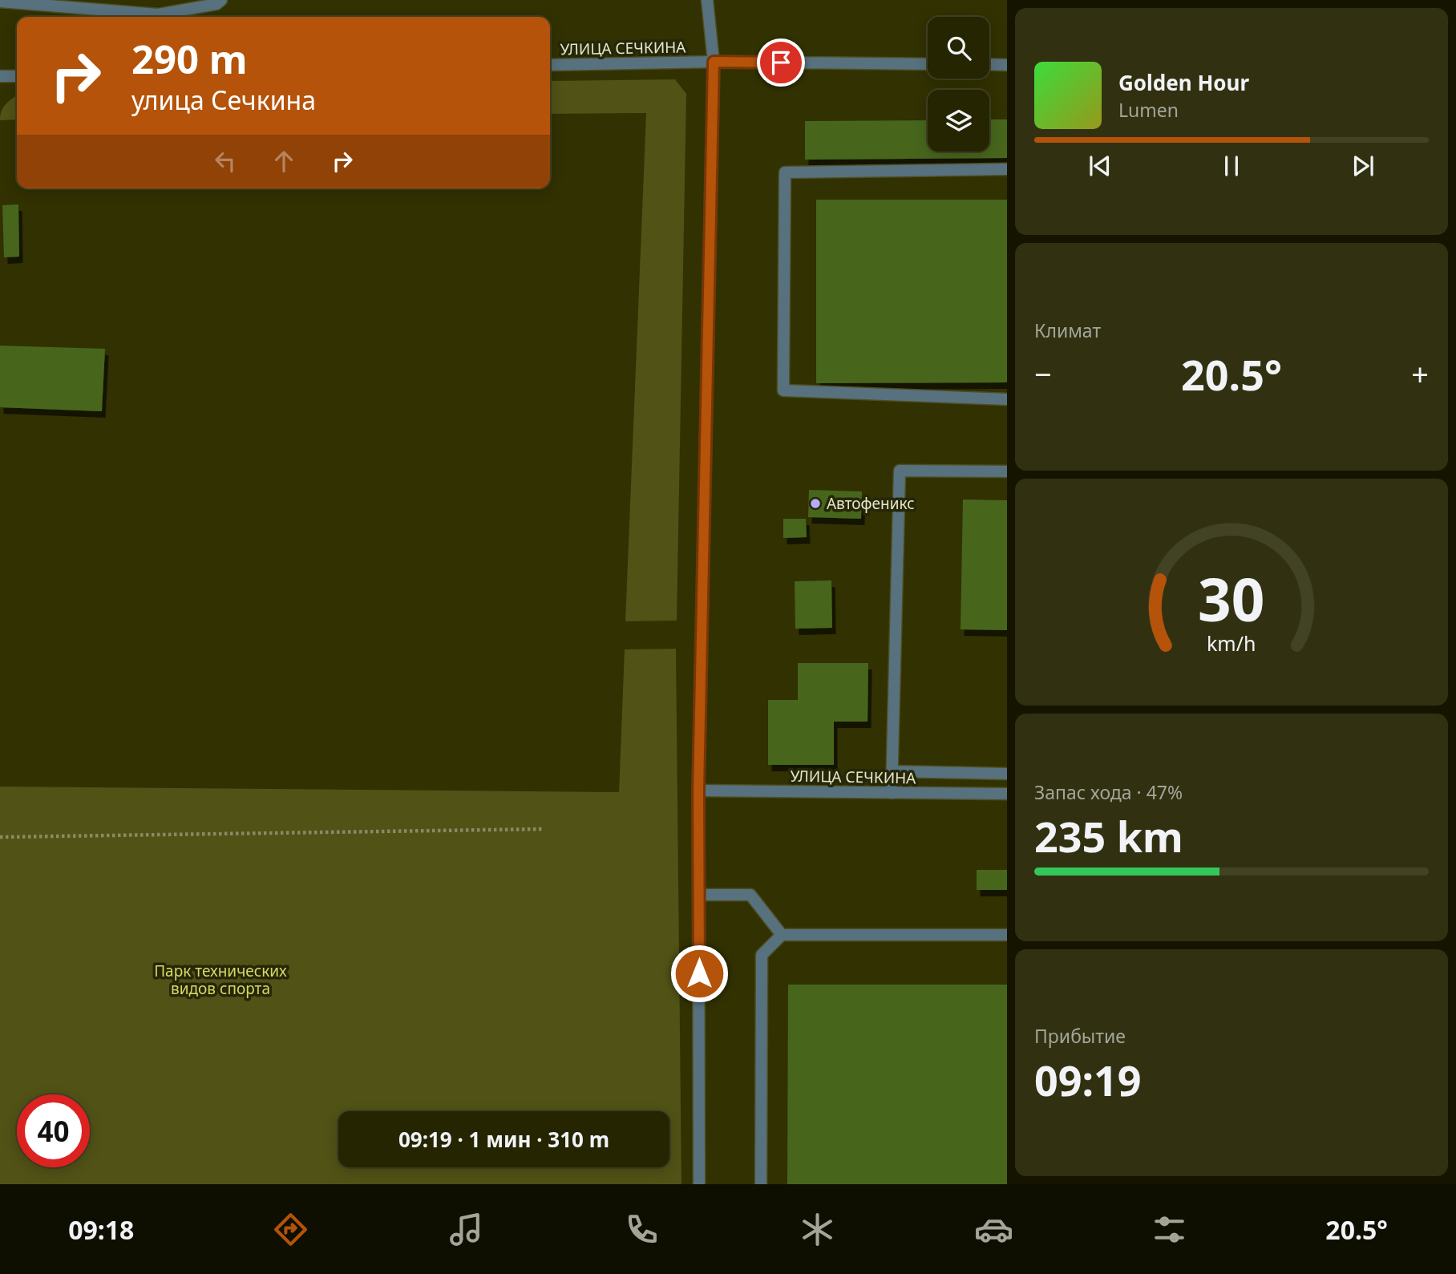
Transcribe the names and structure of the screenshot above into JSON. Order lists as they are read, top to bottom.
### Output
{
  "streets": {
    "street": ["УЛИЦА СЕЧКИНА"]
  },
  "parks": ["Парк технических видов спорта"],
  "places": ["Автофеникс"],
  "page": {
    "turn": ["290 m", "улица Сечкина"],
    "song": ["Golden Hour", "Lumen"],
    "tile": [
      "Климат",
      ["Запас хода · 47%", "235 km"],
      ["Прибытие", "09:19"]
    ],
    "heat": ["−", "20.5°", "+"],
    "limit": "40",
    "trip": "09:19 · 1 мин · 310 m",
    "tabs": ["09:18", "20.5°"],
    "gauge": ["30", "km/h"]
  }
}
